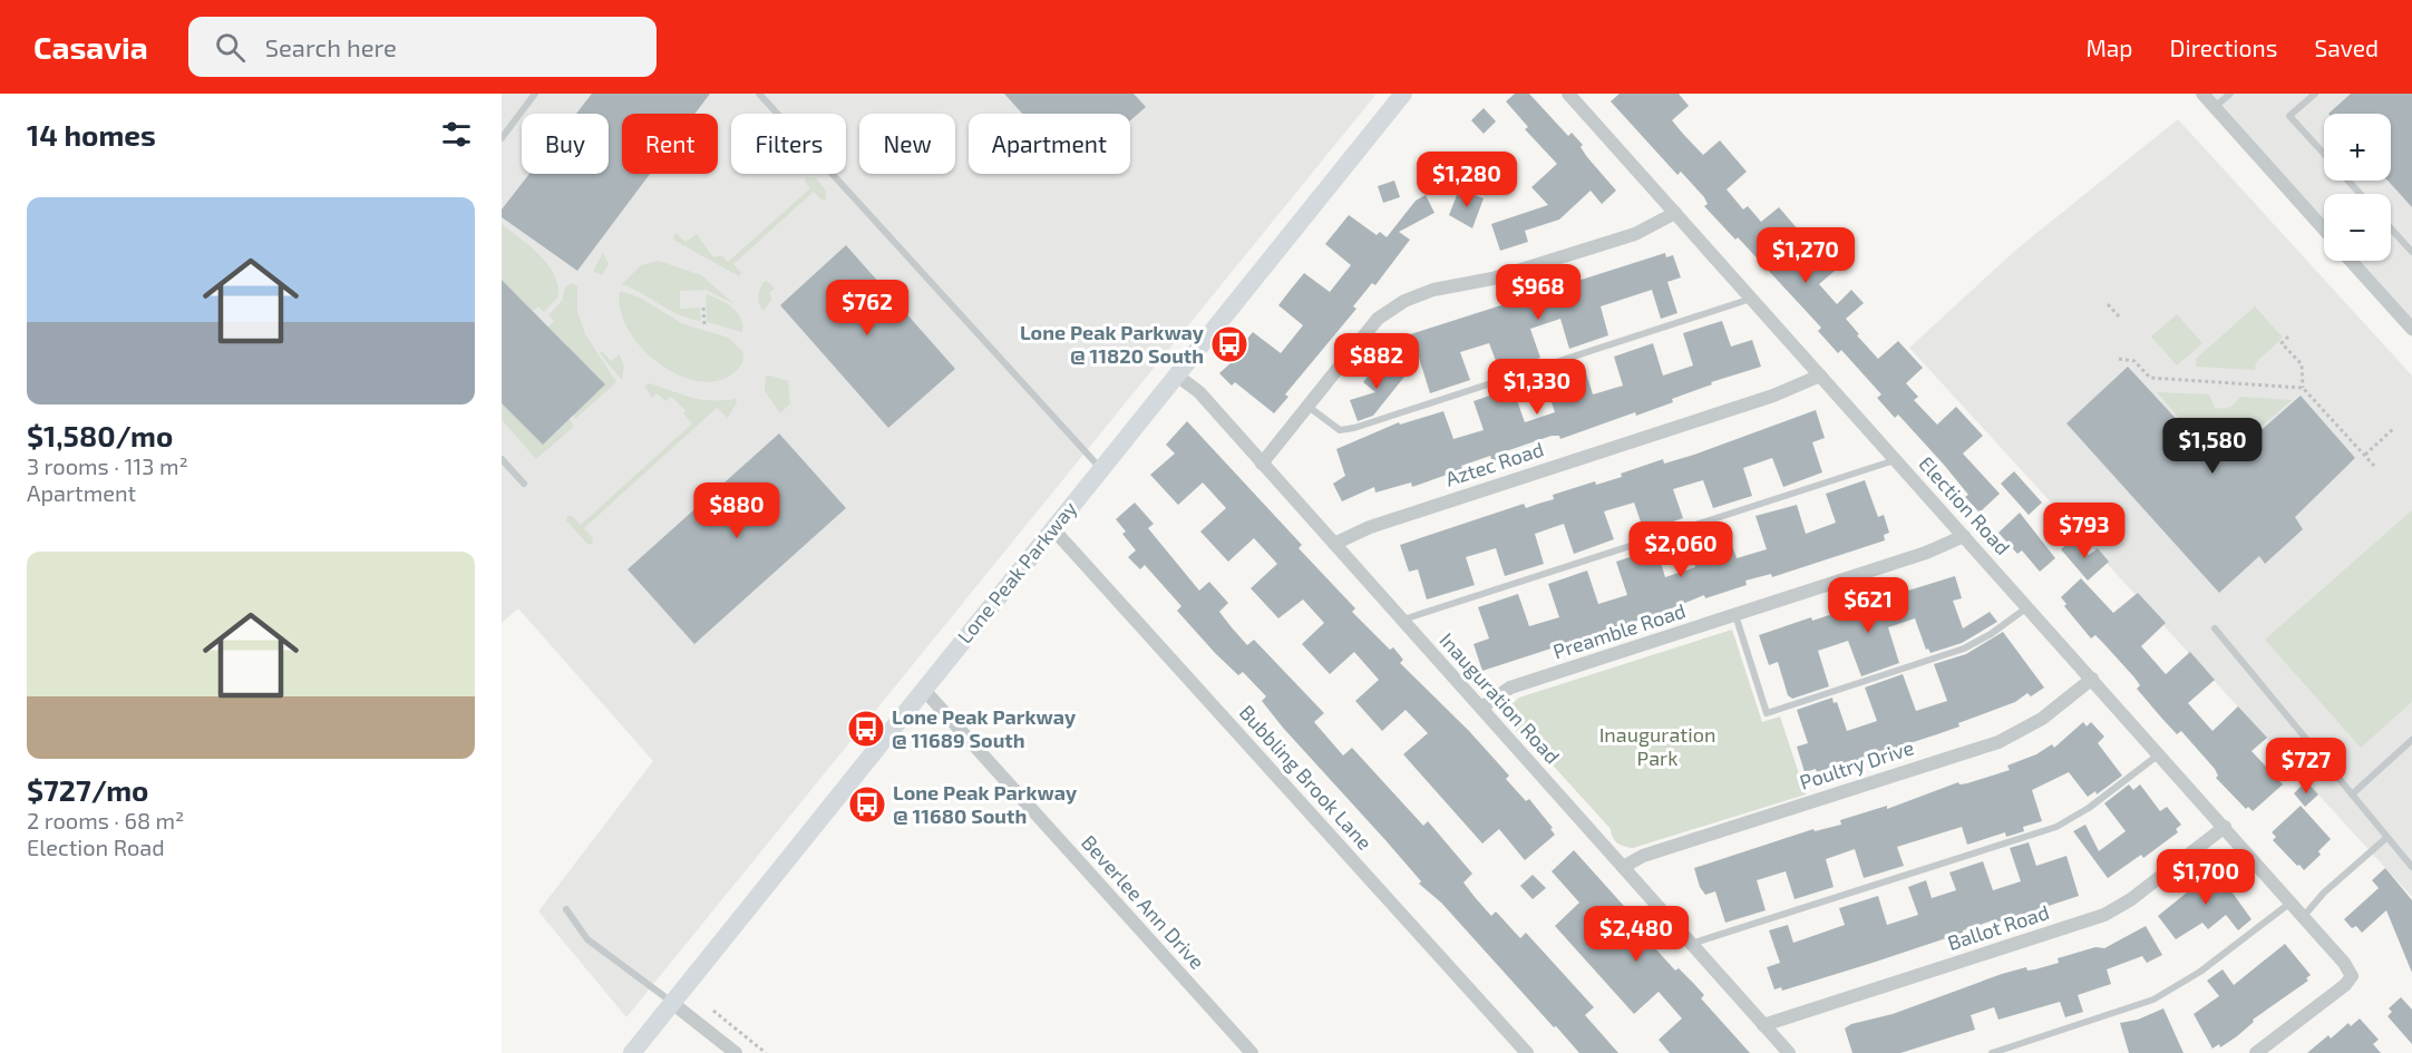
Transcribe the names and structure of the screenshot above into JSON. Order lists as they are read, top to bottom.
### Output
{
  "streets": {
    "main road": ["Lone Peak Parkway"],
    "street": [
      "Aztec Road",
      "Election Road",
      "Preamble Road",
      "Inauguration Road",
      "Poultry Drive",
      "Bubbling Brook Lane",
      "Beverlee Ann Drive",
      "Ballot Road"
    ]
  },
  "crossings": [
    ["Aztec Road", "Election Road"],
    ["Aztec Road", "Inauguration Road"],
    ["Election Road", "Preamble Road"],
    ["Election Road", "Poultry Drive"],
    ["Election Road", "Ballot Road"],
    ["Lone Peak Parkway", "Inauguration Road"],
    ["Lone Peak Parkway", "Bubbling Brook Lane"],
    ["Lone Peak Parkway", "Beverlee Ann Drive"],
    ["Preamble Road", "Inauguration Road"],
    ["Inauguration Road", "Poultry Drive"],
    ["Inauguration Road", "Ballot Road"]
  ],
  "parks": ["Inauguration Park"],
  "places": {
    "bus stop": ["Lone Peak Parkway @ 11820 South", "Lone Peak Parkway @ 11689 South", "Lone Peak Parkway @ 11680 South"]
  },
  "page": {
    "header": "Casavia",
    "search": "Search here",
    "nav": ["Map", "Directions", "Saved"],
    "heading": "14 homes",
    "map_buttons": ["+", "−"],
    "chip": [
      "Buy",
      "Rent",
      "Filters",
      "New",
      "Apartment"
    ],
    "price": [
      "$1,280",
      "$1,270",
      "$968",
      "$762",
      "$882",
      "$1,330",
      "$1,580",
      "$880",
      "$793",
      "$2,060",
      "$621",
      "$727",
      "$1,700",
      "$2,480"
    ],
    "list": [
      {
        "name": "$1,580/mo",
        "note": "3 rooms · 113 m² · Apartment"
      },
      {
        "name": "$727/mo",
        "note": "2 rooms · 68 m² · Election Road"
      }
    ]
  }
}
